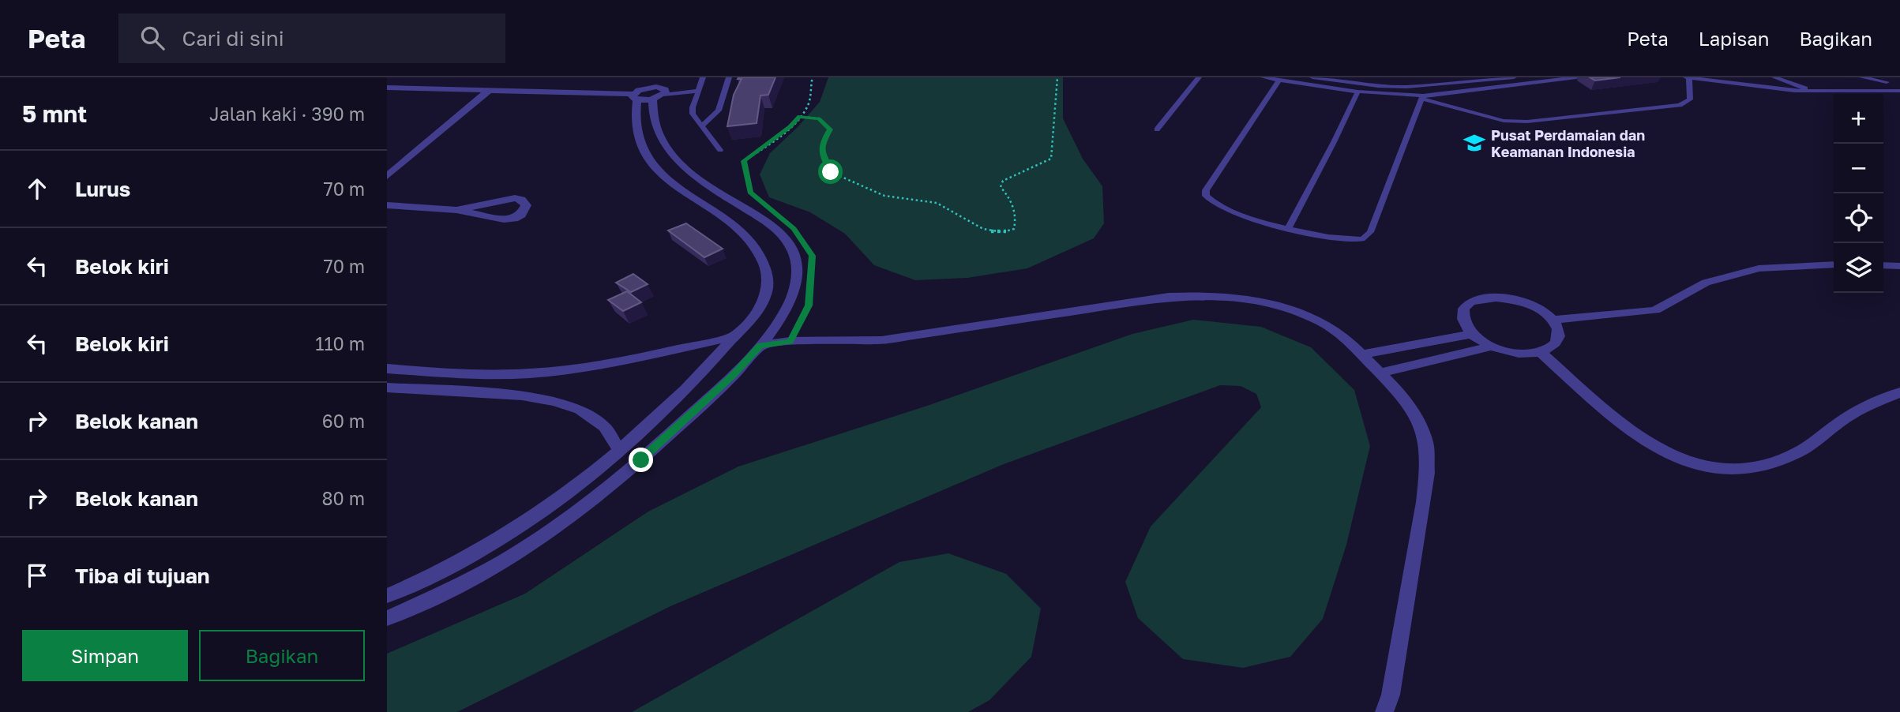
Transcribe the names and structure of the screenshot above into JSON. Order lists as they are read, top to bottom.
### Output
{
  "places": {
    "school or university": ["Pusat Perdamaian dan Keamanan Indonesia"]
  },
  "page": {
    "header": "Peta",
    "search": "Cari di sini",
    "nav": ["Peta", "Lapisan", "Bagikan"],
    "heading": ["5 mnt", "Jalan kaki · 390 m"],
    "map_buttons": ["+", "−"],
    "list": [
      ["Lurus", "70 m"],
      ["Belok kiri", "70 m"],
      ["Belok kiri", "110 m"],
      ["Belok kanan", "60 m"],
      ["Belok kanan", "80 m"],
      "Tiba di tujuan"
    ],
    "buttons": ["Simpan", "Bagikan"]
  }
}
